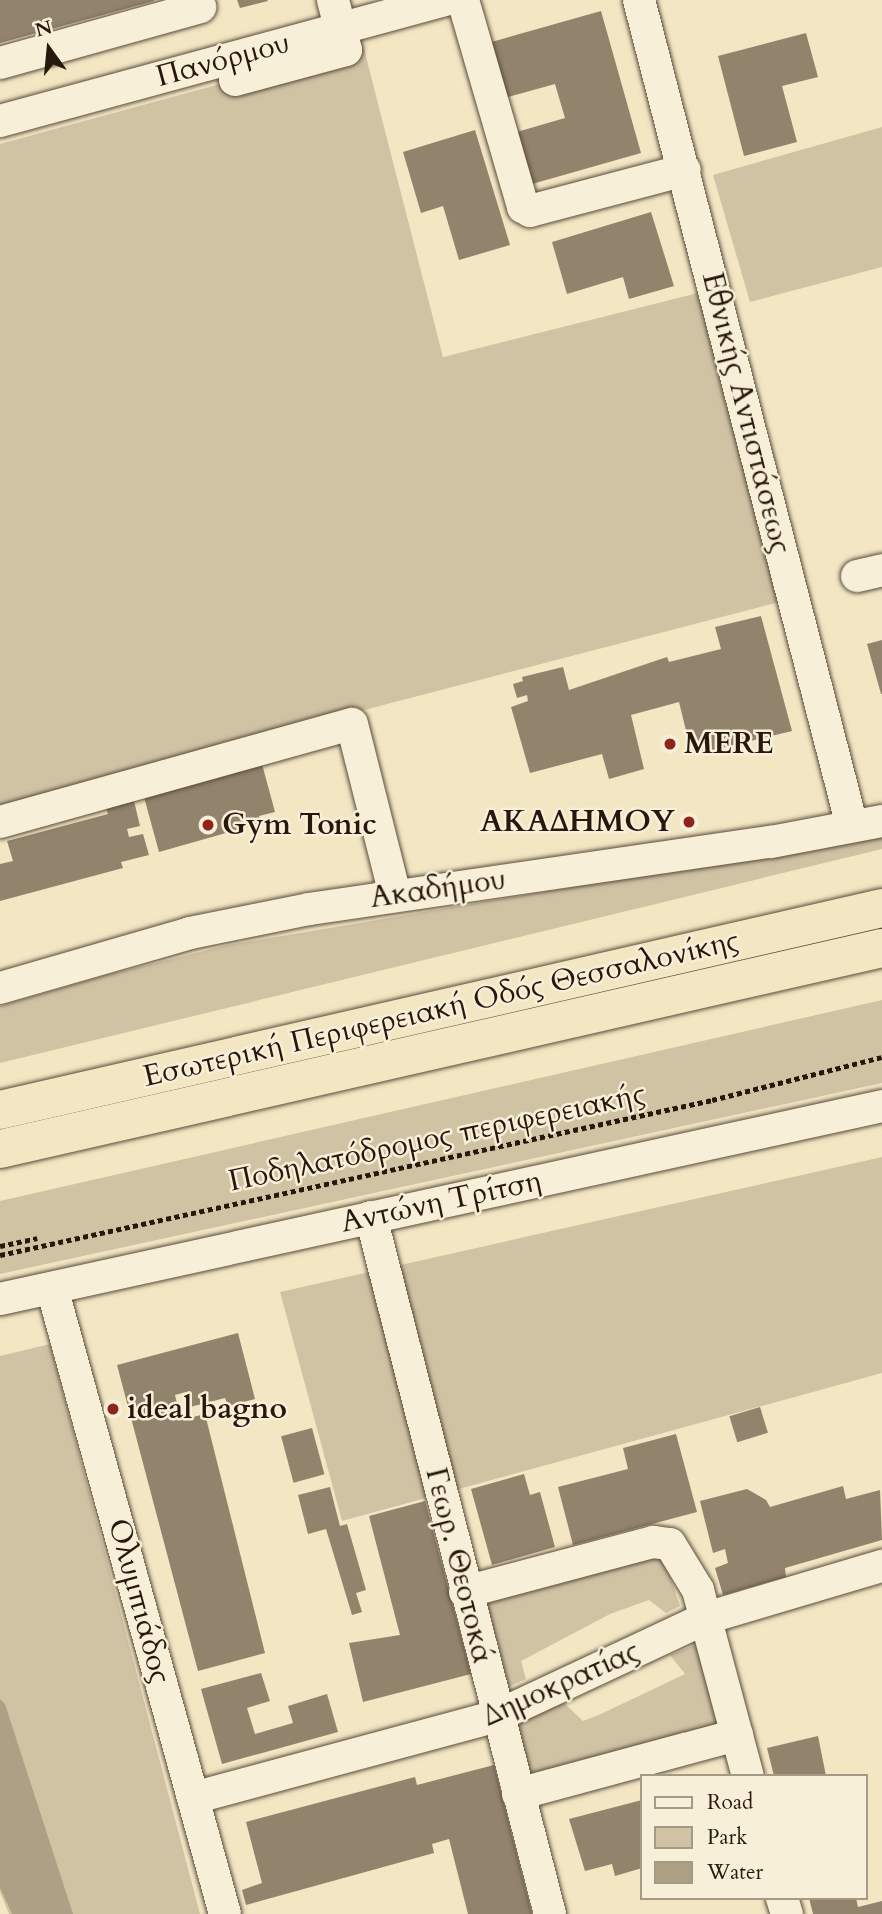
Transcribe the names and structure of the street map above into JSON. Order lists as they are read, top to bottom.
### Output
{
  "streets": {
    "highway": ["Εσωτερική Περιφερειακή Οδός Θεσσαλονίκης"],
    "street": [
      "Πανόρμου",
      "Εθνικής Αντιστάσεως",
      "Ακαδήμου",
      "Αντώνη Τρίτση",
      "Γεωρ. Θεοτοκά",
      "Ολυμπιάδος",
      "Δημοκρατίας"
    ],
    "path": ["Ποδηλατόδρομος περιφερειακής"]
  },
  "crossings": [
    ["Εθνικής Αντιστάσεως", "Ακαδήμου"],
    ["Αντώνη Τρίτση", "Γεωρ. Θεοτοκά"],
    ["Αντώνη Τρίτση", "Ολυμπιάδος"],
    ["Γεωρ. Θεοτοκά", "Δημοκρατίας"],
    ["Ολυμπιάδος", "Δημοκρατίας"]
  ],
  "places": [
    "MERE",
    "ΑΚΑΔΗΜΟΥ",
    "Gym Tonic",
    "ideal bagno"
  ],
  "legend": ["Road", "Park", "Water"],
  "north": "top"
}
